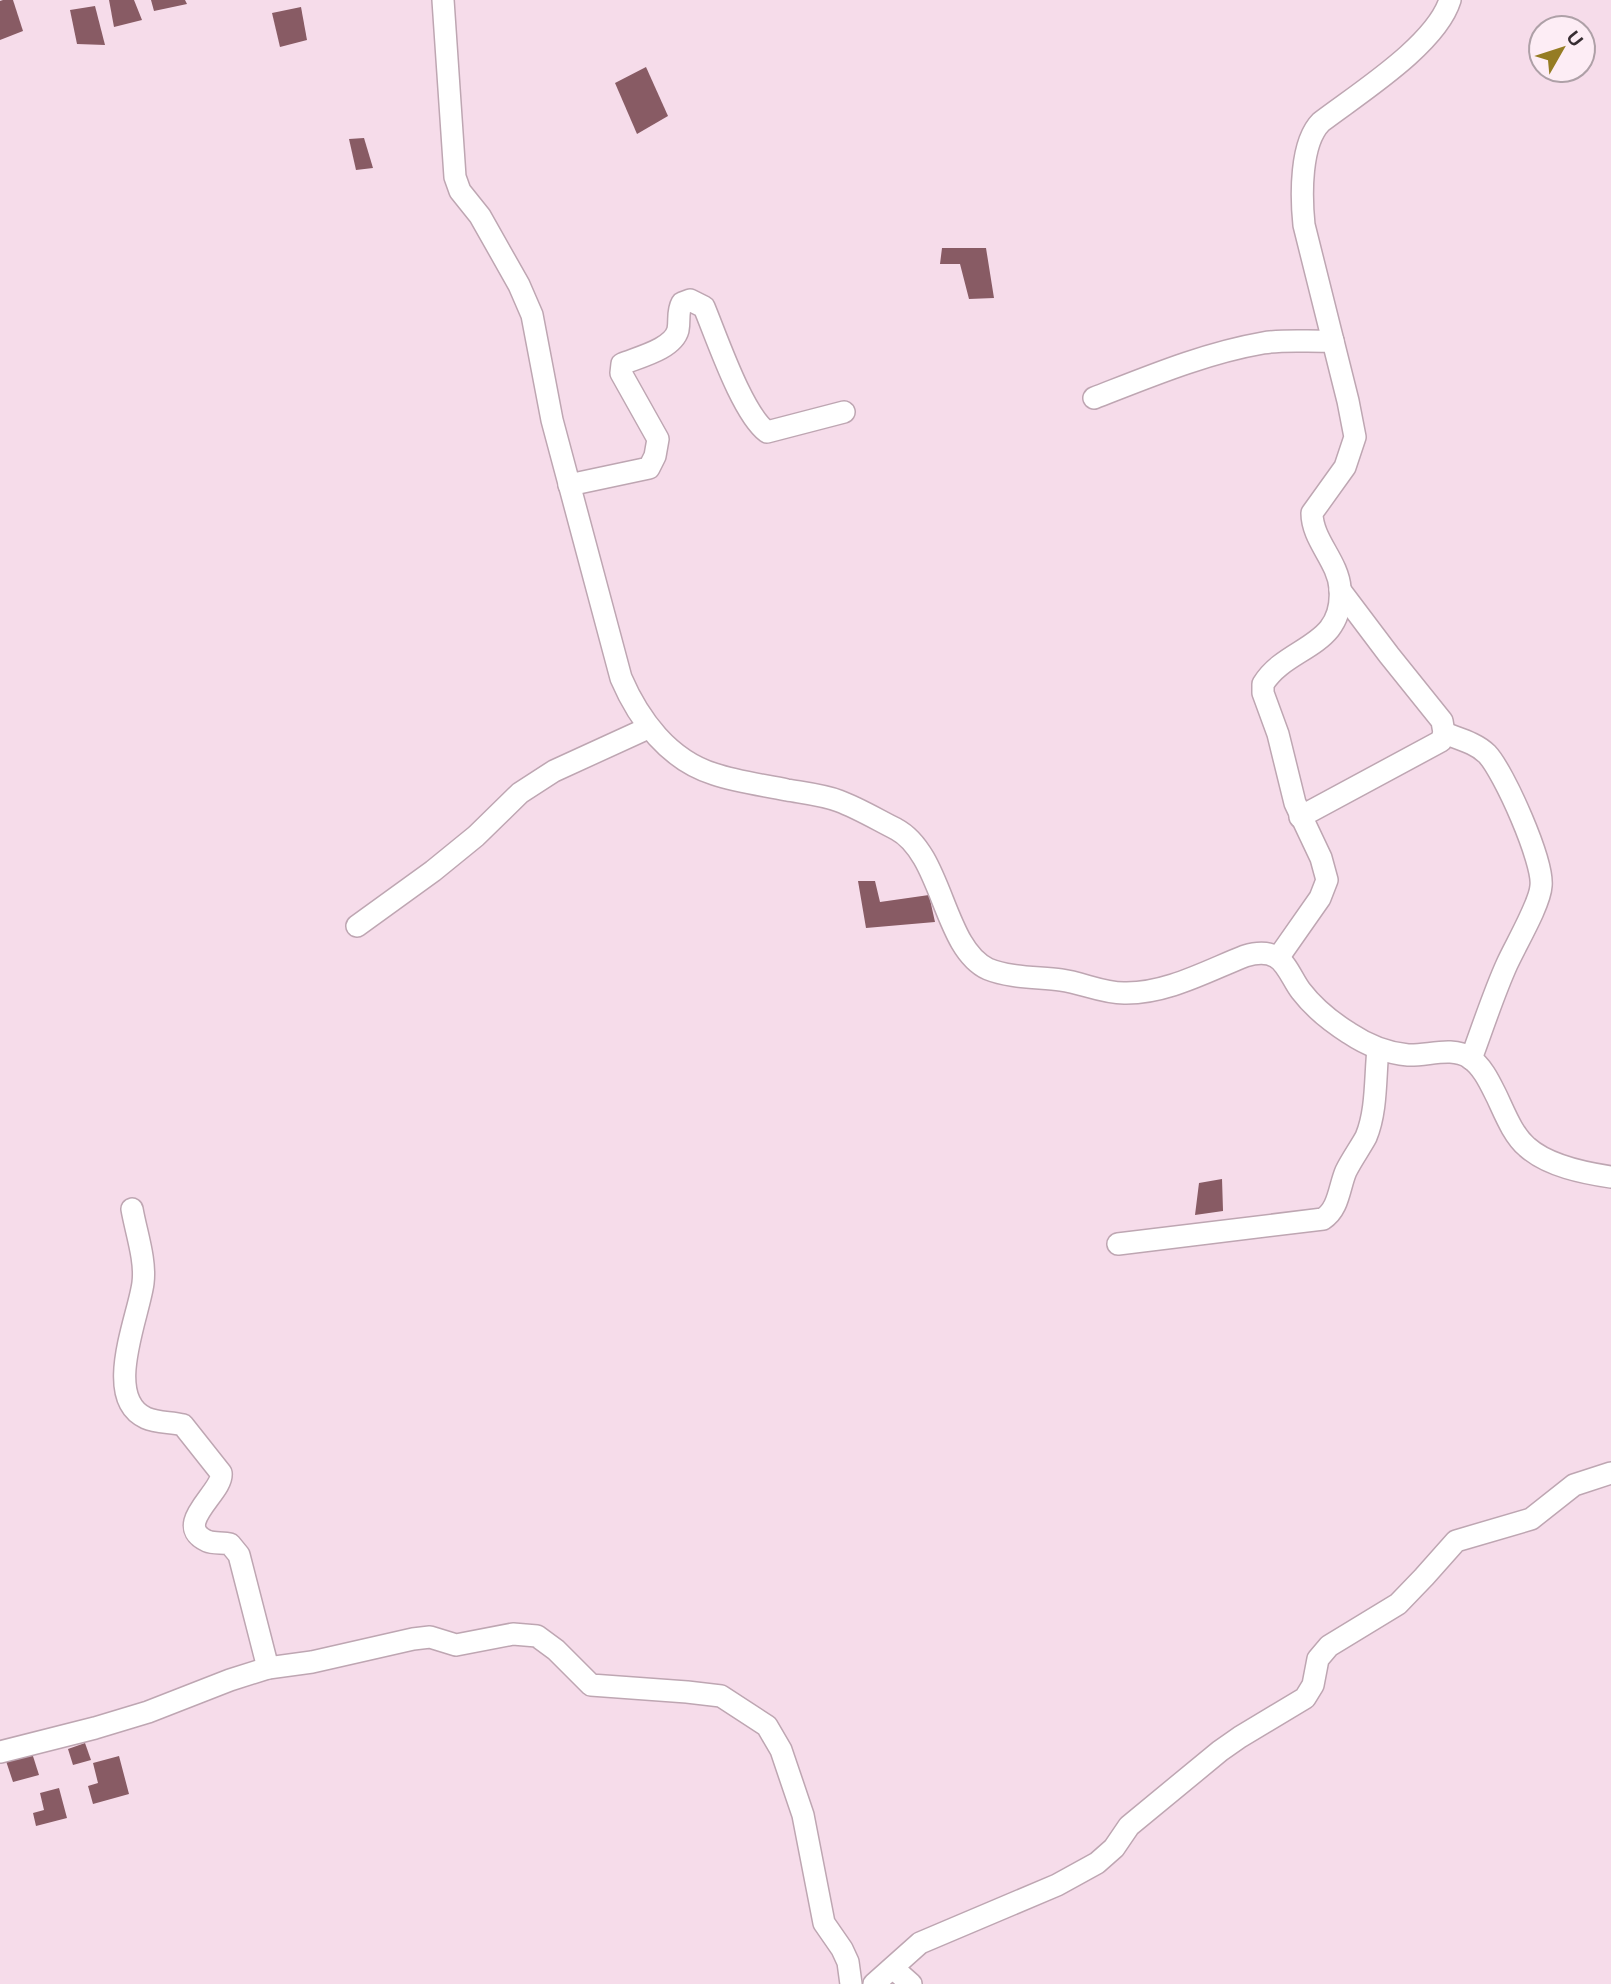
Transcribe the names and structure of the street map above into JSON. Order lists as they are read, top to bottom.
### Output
{
  "north": "top right"
}
